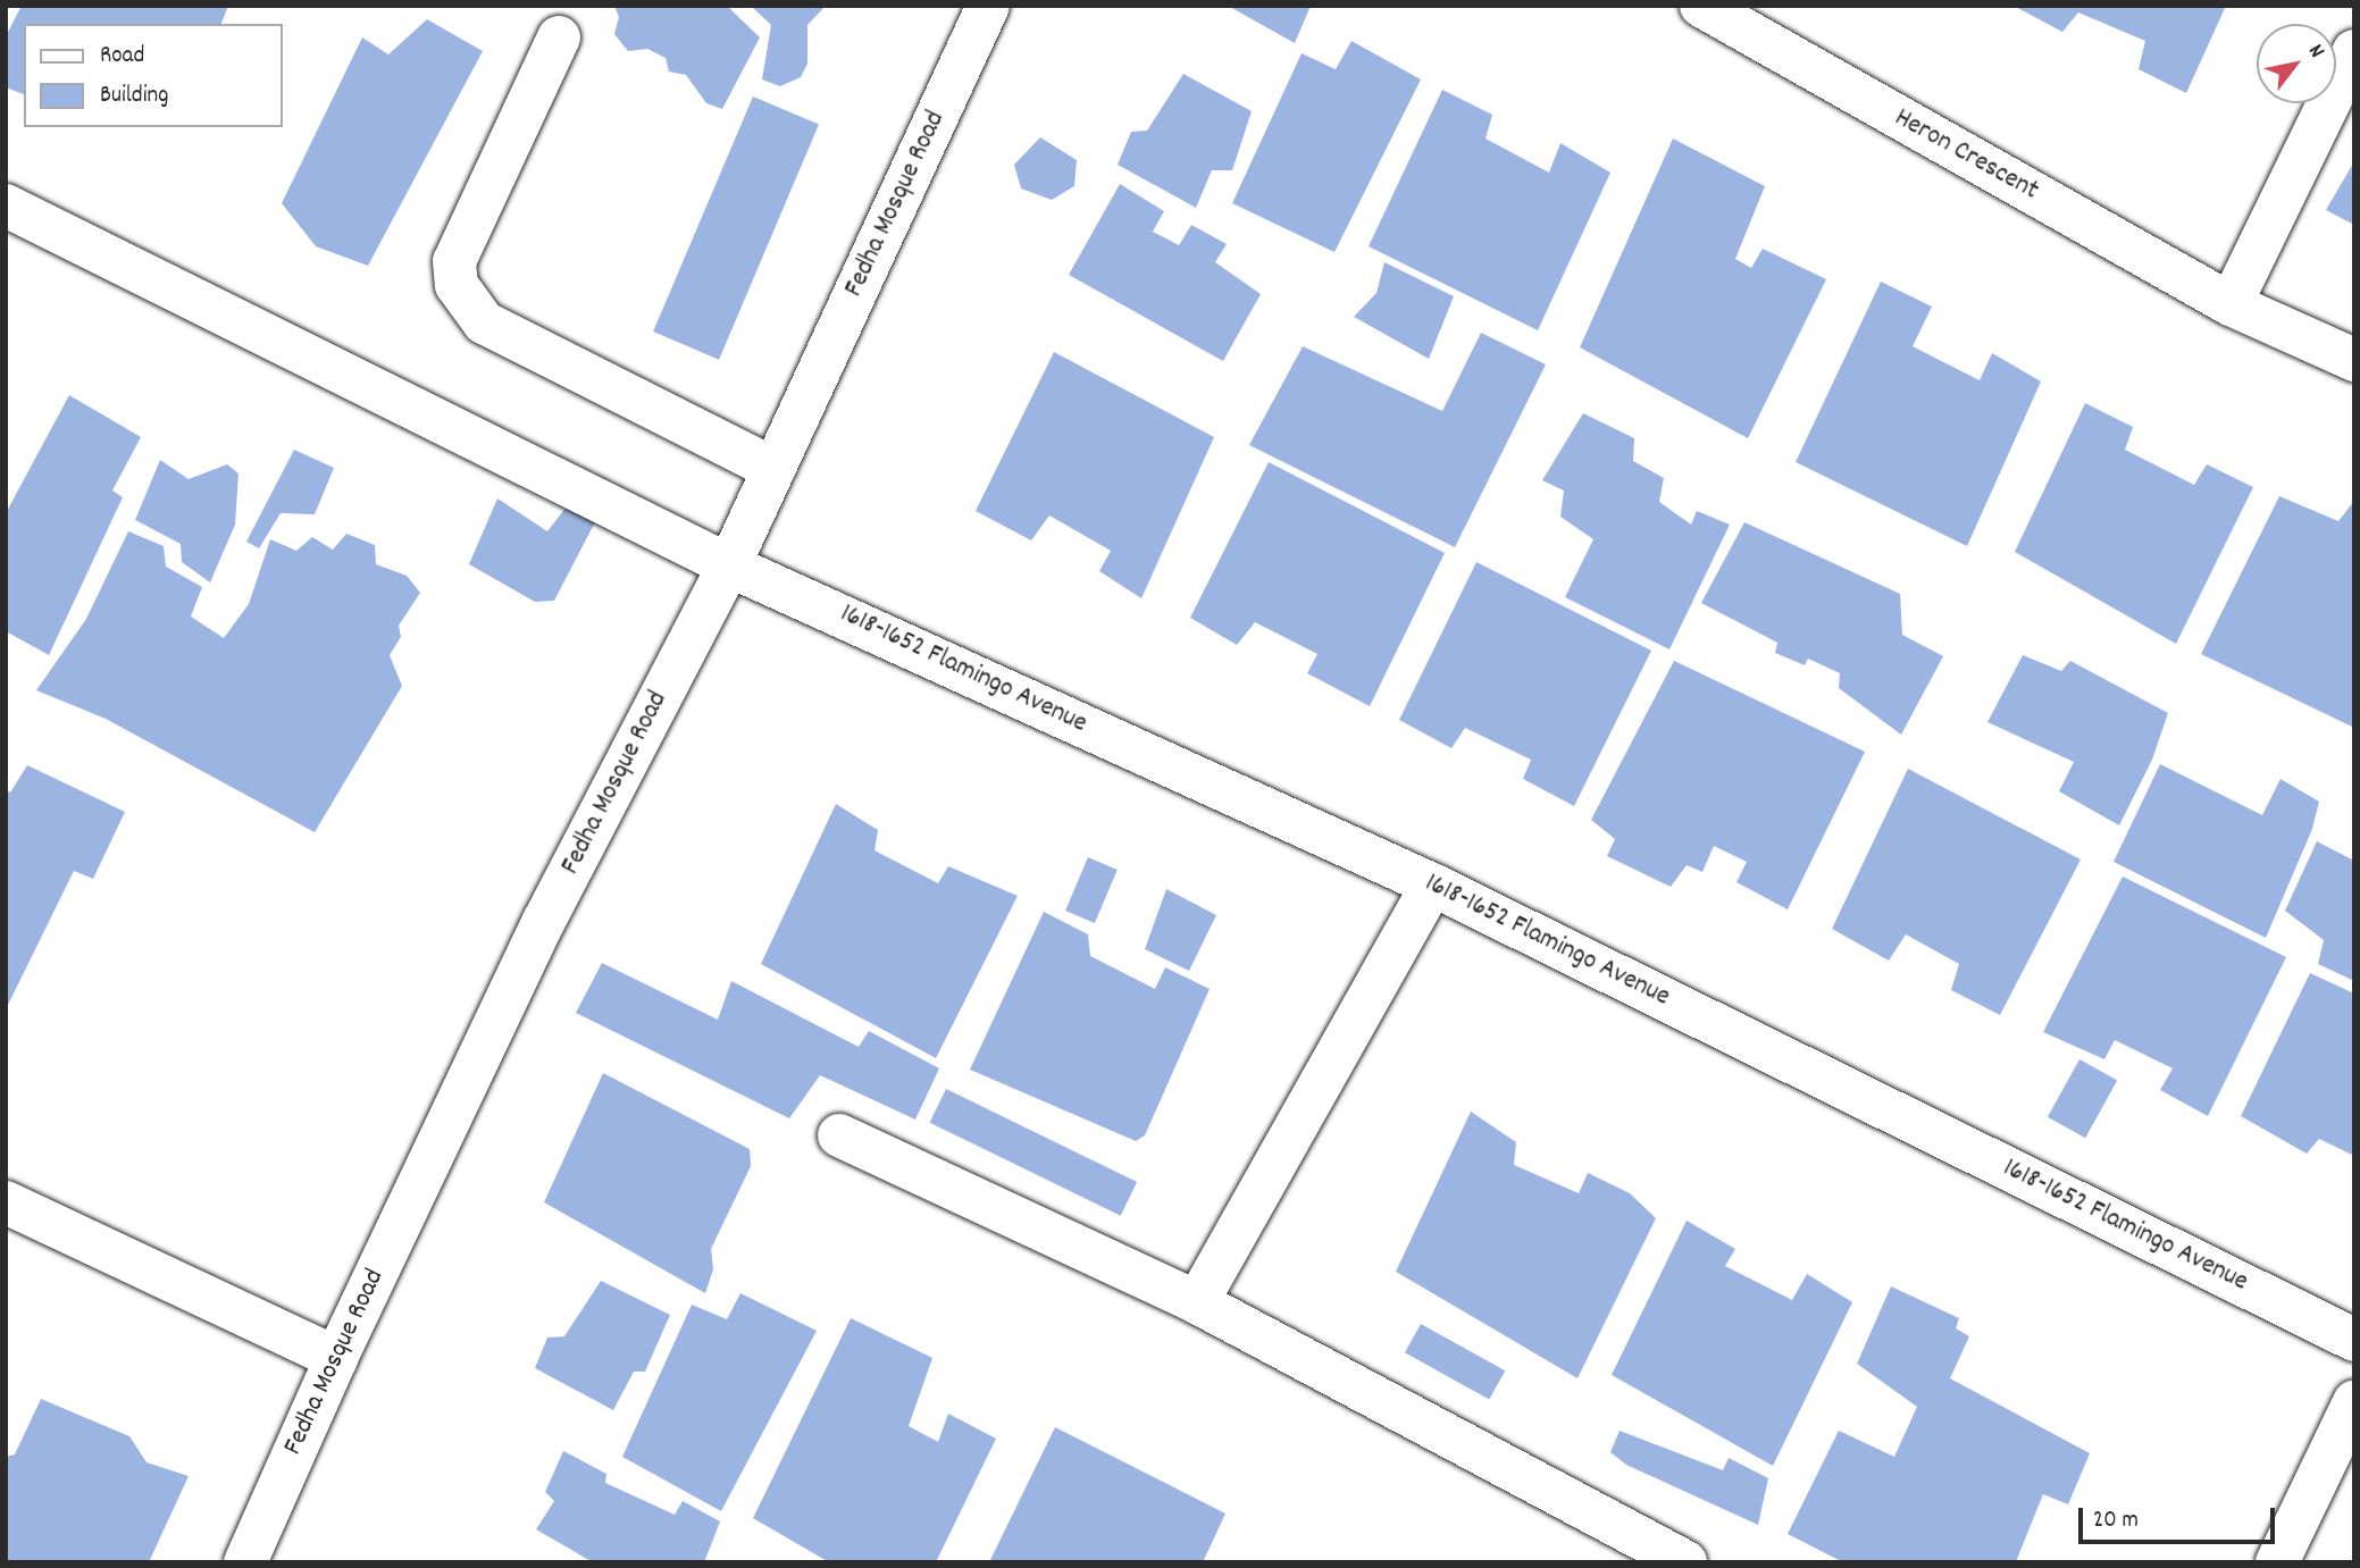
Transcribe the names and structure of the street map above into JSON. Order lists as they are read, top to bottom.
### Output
{
  "streets": {
    "street": ["Heron Crescent", "Fedha Mosque Road", "1618-1652 Flamingo Avenue"]
  },
  "crossings": [
    ["Fedha Mosque Road", "1618-1652 Flamingo Avenue"]
  ],
  "legend": ["Road", "Building"],
  "scale_bar": "20 m",
  "north": "top right"
}
